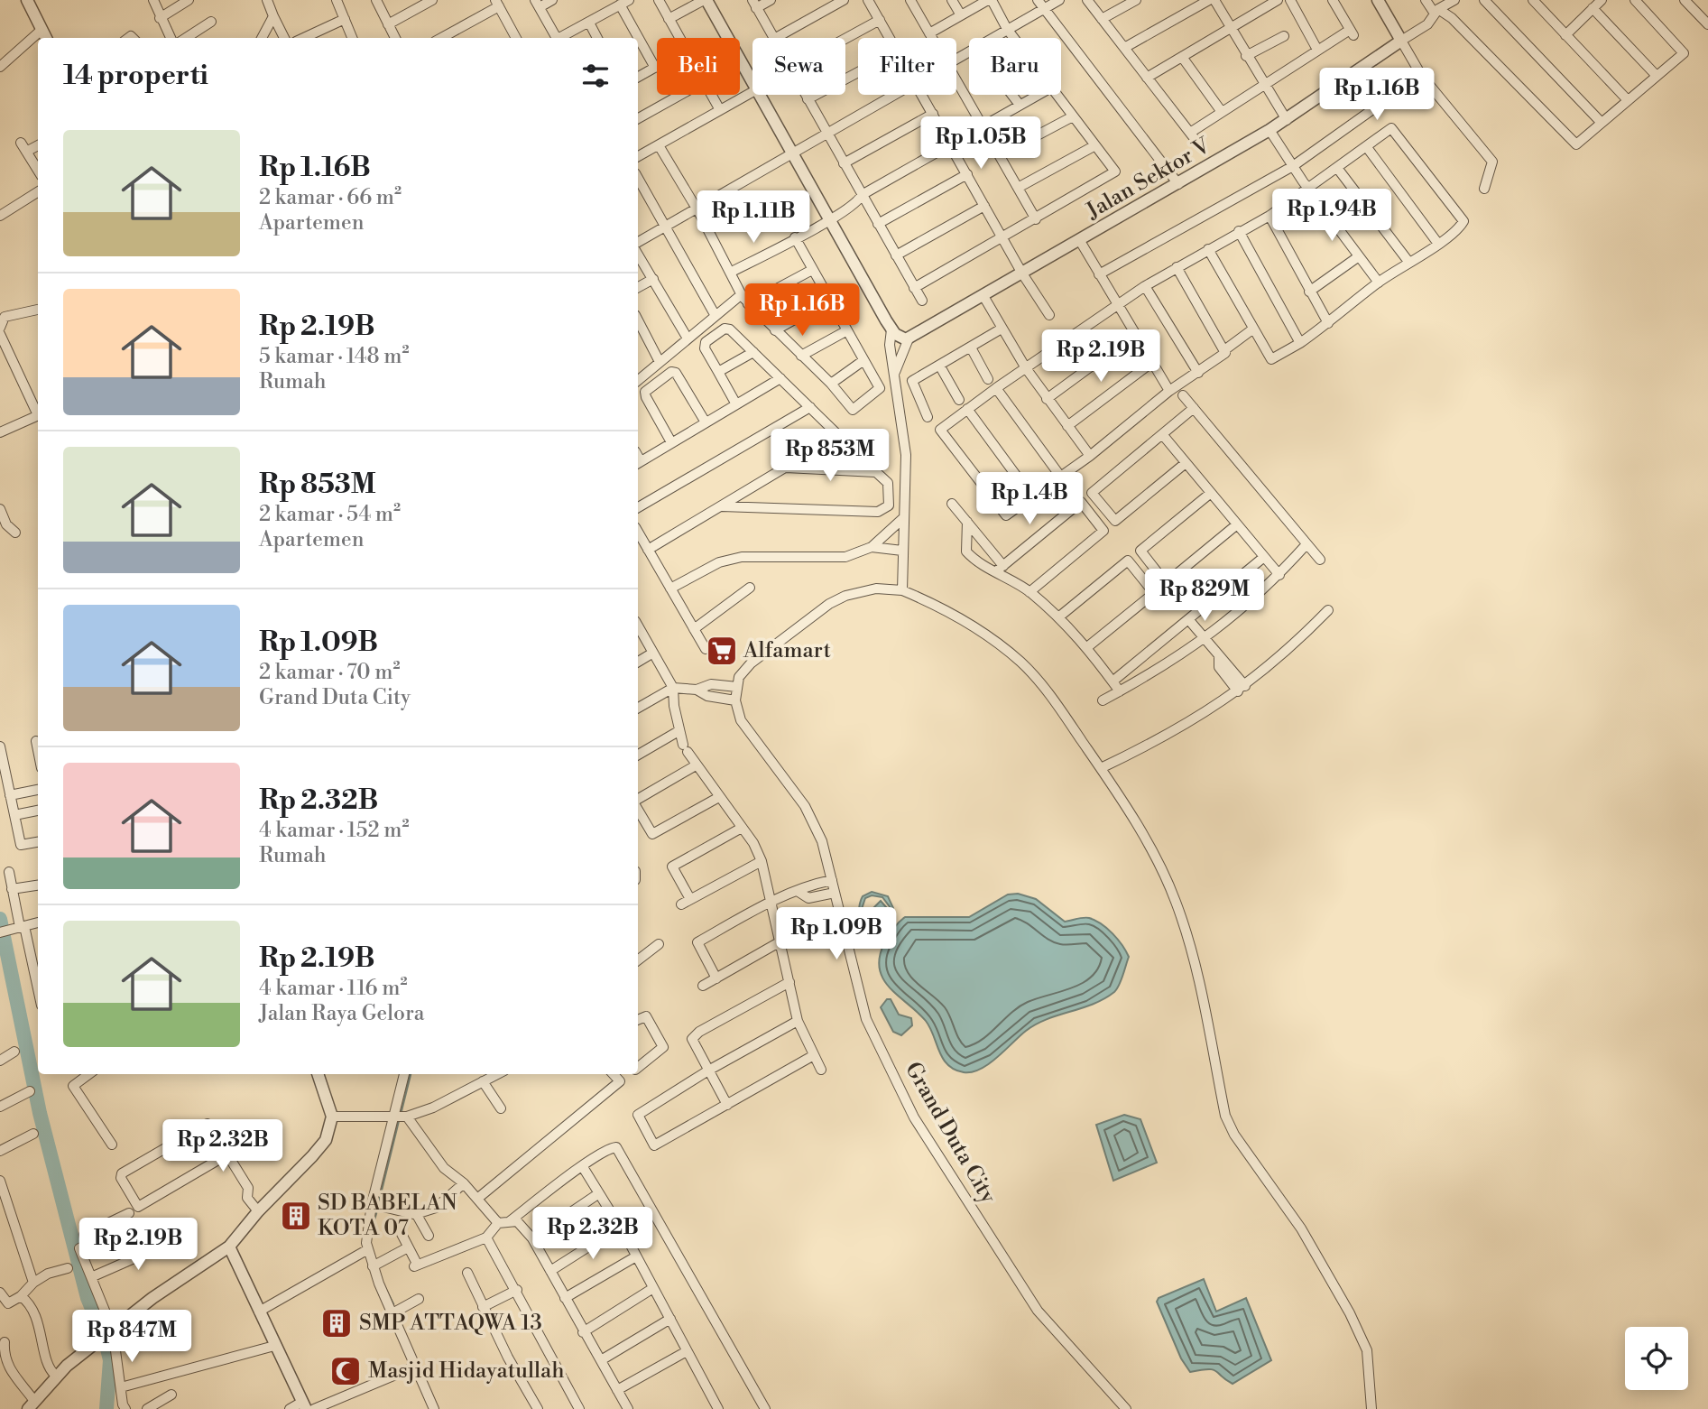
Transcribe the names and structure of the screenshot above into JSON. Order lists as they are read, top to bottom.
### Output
{
  "streets": {
    "street": ["Jalan Sektor V", "Grand Duta City"]
  },
  "places": {
    "supermarket": ["Alfamart"],
    "building": ["SD BABELAN KOTA 07", "SMP ATTAQWA 13"],
    "mosque": ["Masjid Hidayatullah"]
  },
  "page": {
    "chip": [
      "Beli",
      "Sewa",
      "Filter",
      "Baru"
    ],
    "heading": "14 properti",
    "price": [
      "Rp 1.16B",
      "Rp 1.05B",
      "Rp 1.94B",
      "Rp 1.11B",
      "Rp 1.16B",
      "Rp 2.19B",
      "Rp 853M",
      "Rp 1.4B",
      "Rp 829M",
      "Rp 1.09B",
      "Rp 2.32B",
      "Rp 2.32B",
      "Rp 2.19B",
      "Rp 847M"
    ],
    "list": [
      {
        "name": "Rp 1.16B",
        "note": "2 kamar · 66 m² · Apartemen"
      },
      {
        "name": "Rp 2.19B",
        "note": "5 kamar · 148 m² · Rumah"
      },
      {
        "name": "Rp 853M",
        "note": "2 kamar · 54 m² · Apartemen"
      },
      {
        "name": "Rp 1.09B",
        "note": "2 kamar · 70 m² · Grand Duta City"
      },
      {
        "name": "Rp 2.32B",
        "note": "4 kamar · 152 m² · Rumah"
      },
      {
        "name": "Rp 2.19B",
        "note": "4 kamar · 116 m² · Jalan Raya Gelora"
      }
    ]
  }
}
